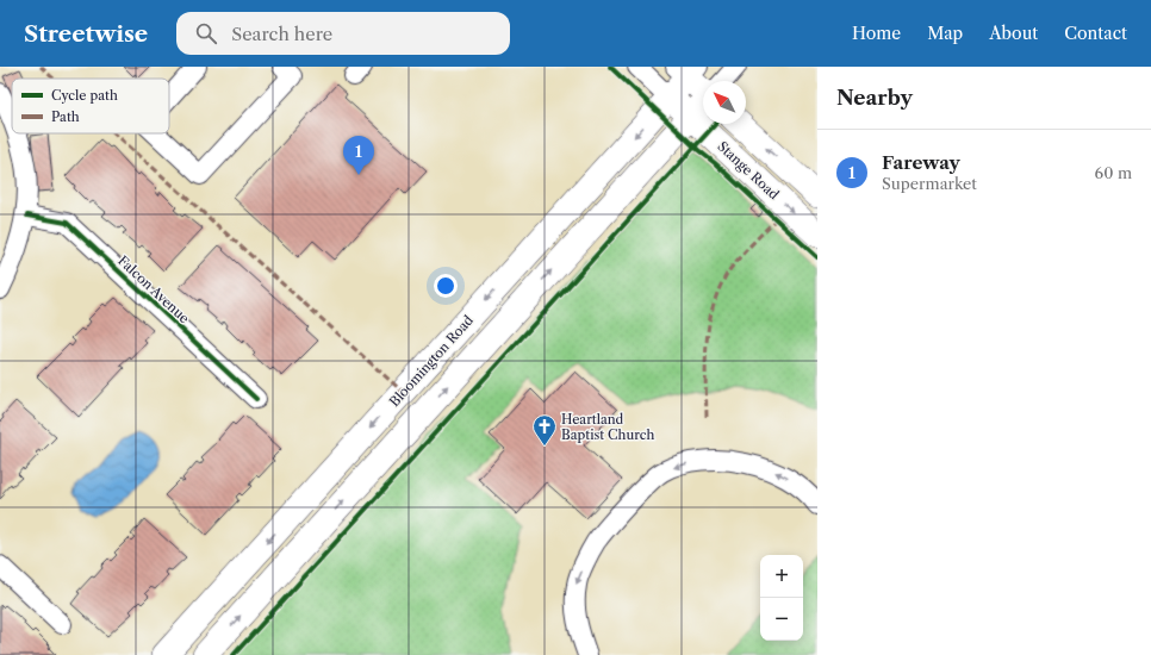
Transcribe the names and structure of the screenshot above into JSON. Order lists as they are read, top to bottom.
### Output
{
  "streets": {
    "main road": ["Stange Road", "Bloomington Road"],
    "street": ["Falcon Avenue"]
  },
  "crossings": [
    ["Stange Road", "Bloomington Road"]
  ],
  "one_way": ["Stange Road"],
  "places": {
    "church": ["Heartland Baptist Church"]
  },
  "legend": ["Cycle path", "Path"],
  "north": "top left",
  "page": {
    "header": "Streetwise",
    "search": "Search here",
    "nav": [
      "Home",
      "Map",
      "About",
      "Contact"
    ],
    "heading": "Nearby",
    "list": [
      {
        "mark": "1",
        "name": "Fareway",
        "note": "Supermarket",
        "value": "60 m"
      }
    ],
    "pins": "1",
    "map_buttons": ["+", "−"]
  }
}
